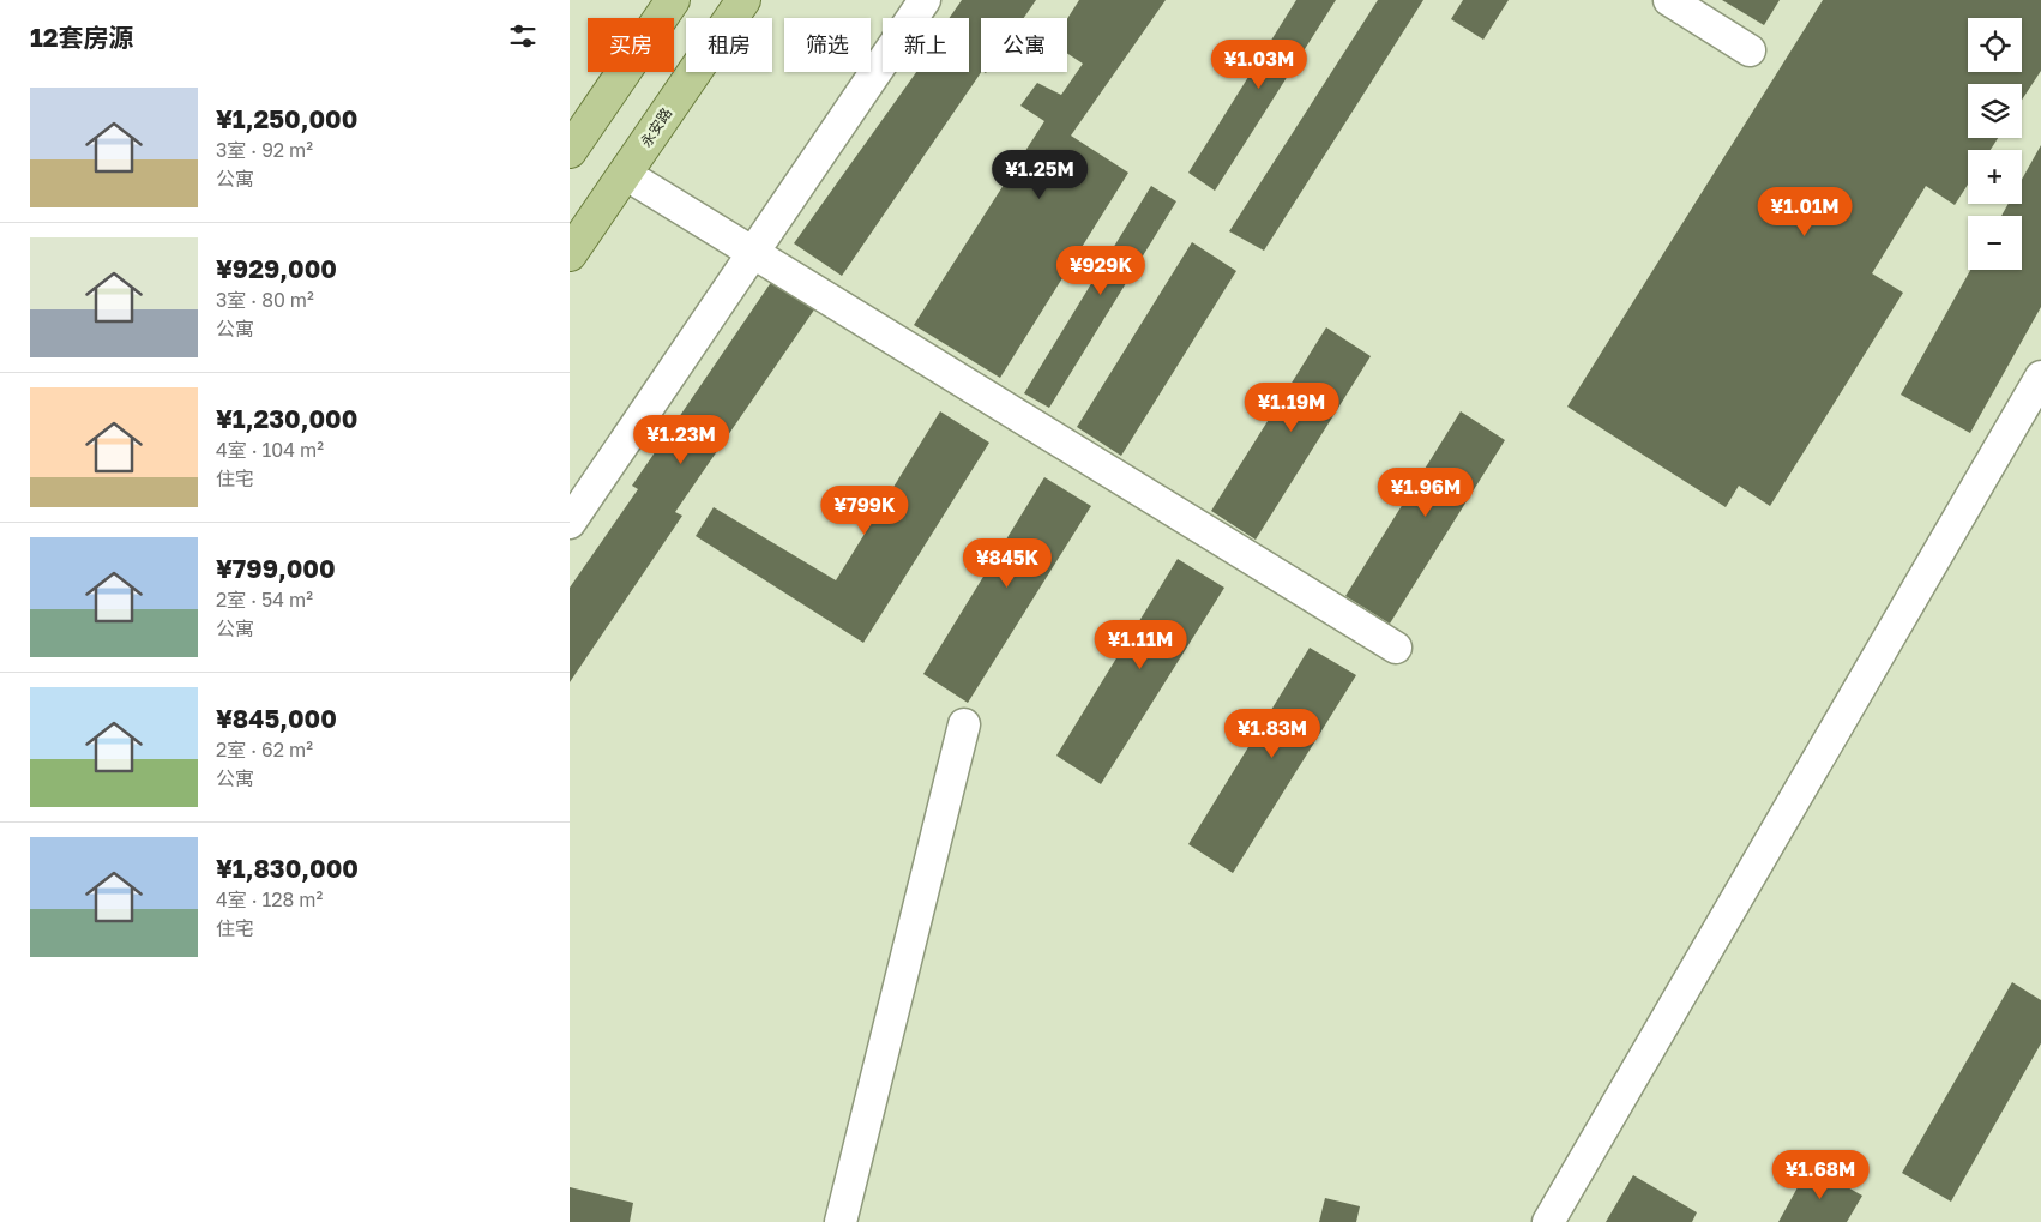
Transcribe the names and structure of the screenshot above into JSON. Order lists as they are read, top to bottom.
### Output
{
  "streets": {
    "main road": ["永安路"]
  },
  "page": {
    "heading": "12套房源",
    "map_buttons": ["+", "−"],
    "chip": [
      "买房",
      "租房",
      "筛选",
      "新上",
      "公寓"
    ],
    "price": [
      "¥1.03M",
      "¥1.25M",
      "¥1.01M",
      "¥929K",
      "¥1.19M",
      "¥1.23M",
      "¥1.96M",
      "¥799K",
      "¥845K",
      "¥1.11M",
      "¥1.83M",
      "¥1.68M"
    ],
    "list": [
      {
        "name": "¥1,250,000",
        "note": "3室 · 92 m² · 公寓"
      },
      {
        "name": "¥929,000",
        "note": "3室 · 80 m² · 公寓"
      },
      {
        "name": "¥1,230,000",
        "note": "4室 · 104 m² · 住宅"
      },
      {
        "name": "¥799,000",
        "note": "2室 · 54 m² · 公寓"
      },
      {
        "name": "¥845,000",
        "note": "2室 · 62 m² · 公寓"
      },
      {
        "name": "¥1,830,000",
        "note": "4室 · 128 m² · 住宅"
      }
    ]
  }
}
